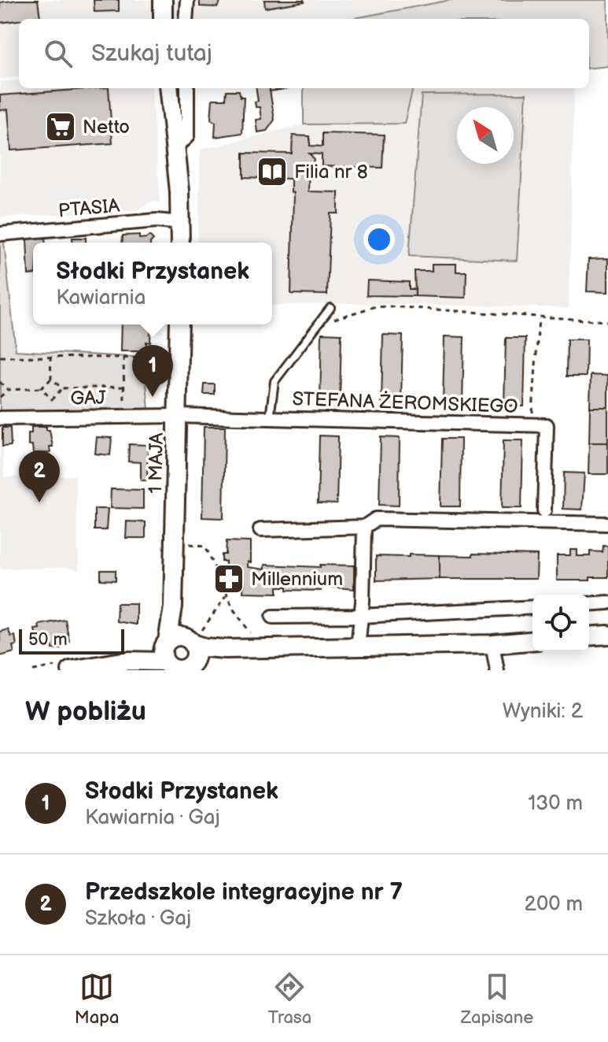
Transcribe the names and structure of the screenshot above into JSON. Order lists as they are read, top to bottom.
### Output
{
  "streets": {
    "street": [
      "PTASIA",
      "GAJ",
      "STEFANA ŻEROMSKIEGO",
      "1 MAJA"
    ]
  },
  "crossings": [
    ["GAJ", "STEFANA ŻEROMSKIEGO"],
    ["GAJ", "1 MAJA"],
    ["STEFANA ŻEROMSKIEGO", "1 MAJA"]
  ],
  "places": {
    "supermarket": ["Netto"],
    "library": ["Filia nr 8"],
    "pharmacy": ["Millennium"]
  },
  "scale_bar": "50 m",
  "north": "top left",
  "page": {
    "search": "Szukaj tutaj",
    "popup": ["Słodki Przystanek", "Kawiarnia"],
    "pins": ["1", "2"],
    "scale": "50 m",
    "heading": ["W pobliżu", "Wyniki: 2"],
    "list": [
      {
        "mark": "1",
        "name": "Słodki Przystanek",
        "note": "Kawiarnia · Gaj",
        "value": "130 m"
      },
      {
        "mark": "2",
        "name": "Przedszkole integracyjne nr 7",
        "note": "Szkoła · Gaj",
        "value": "200 m"
      }
    ],
    "nav": ["Mapa", "Trasa", "Zapisane"]
  }
}
